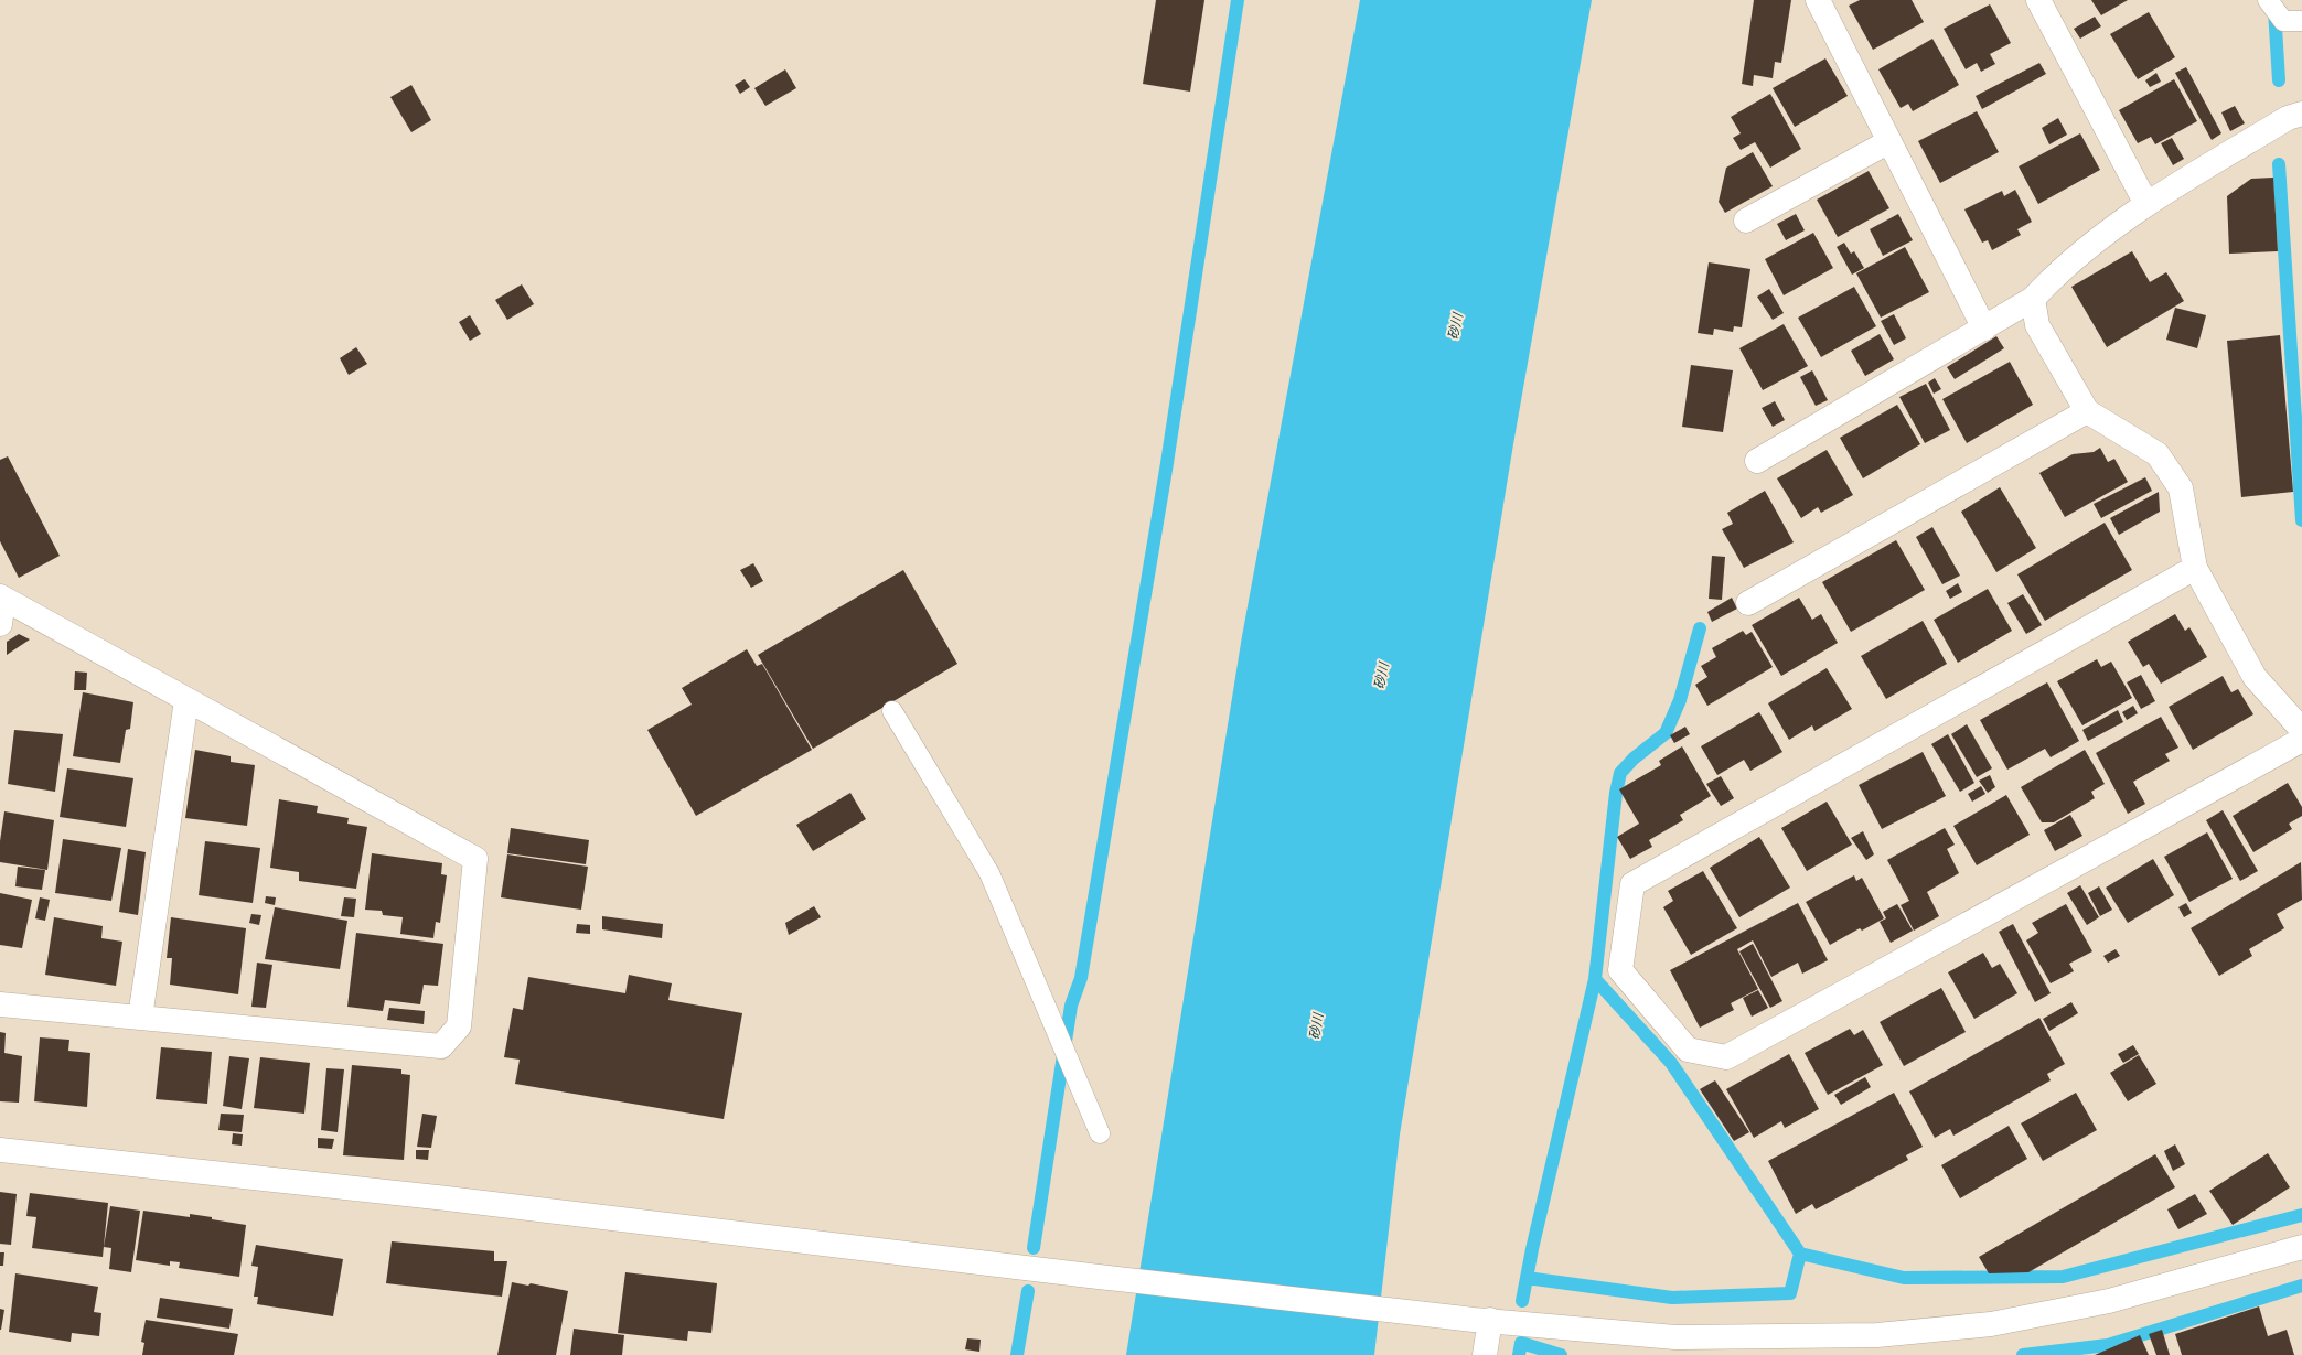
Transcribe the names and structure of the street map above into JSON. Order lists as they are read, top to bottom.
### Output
{
  "water": ["砂川"]
}
